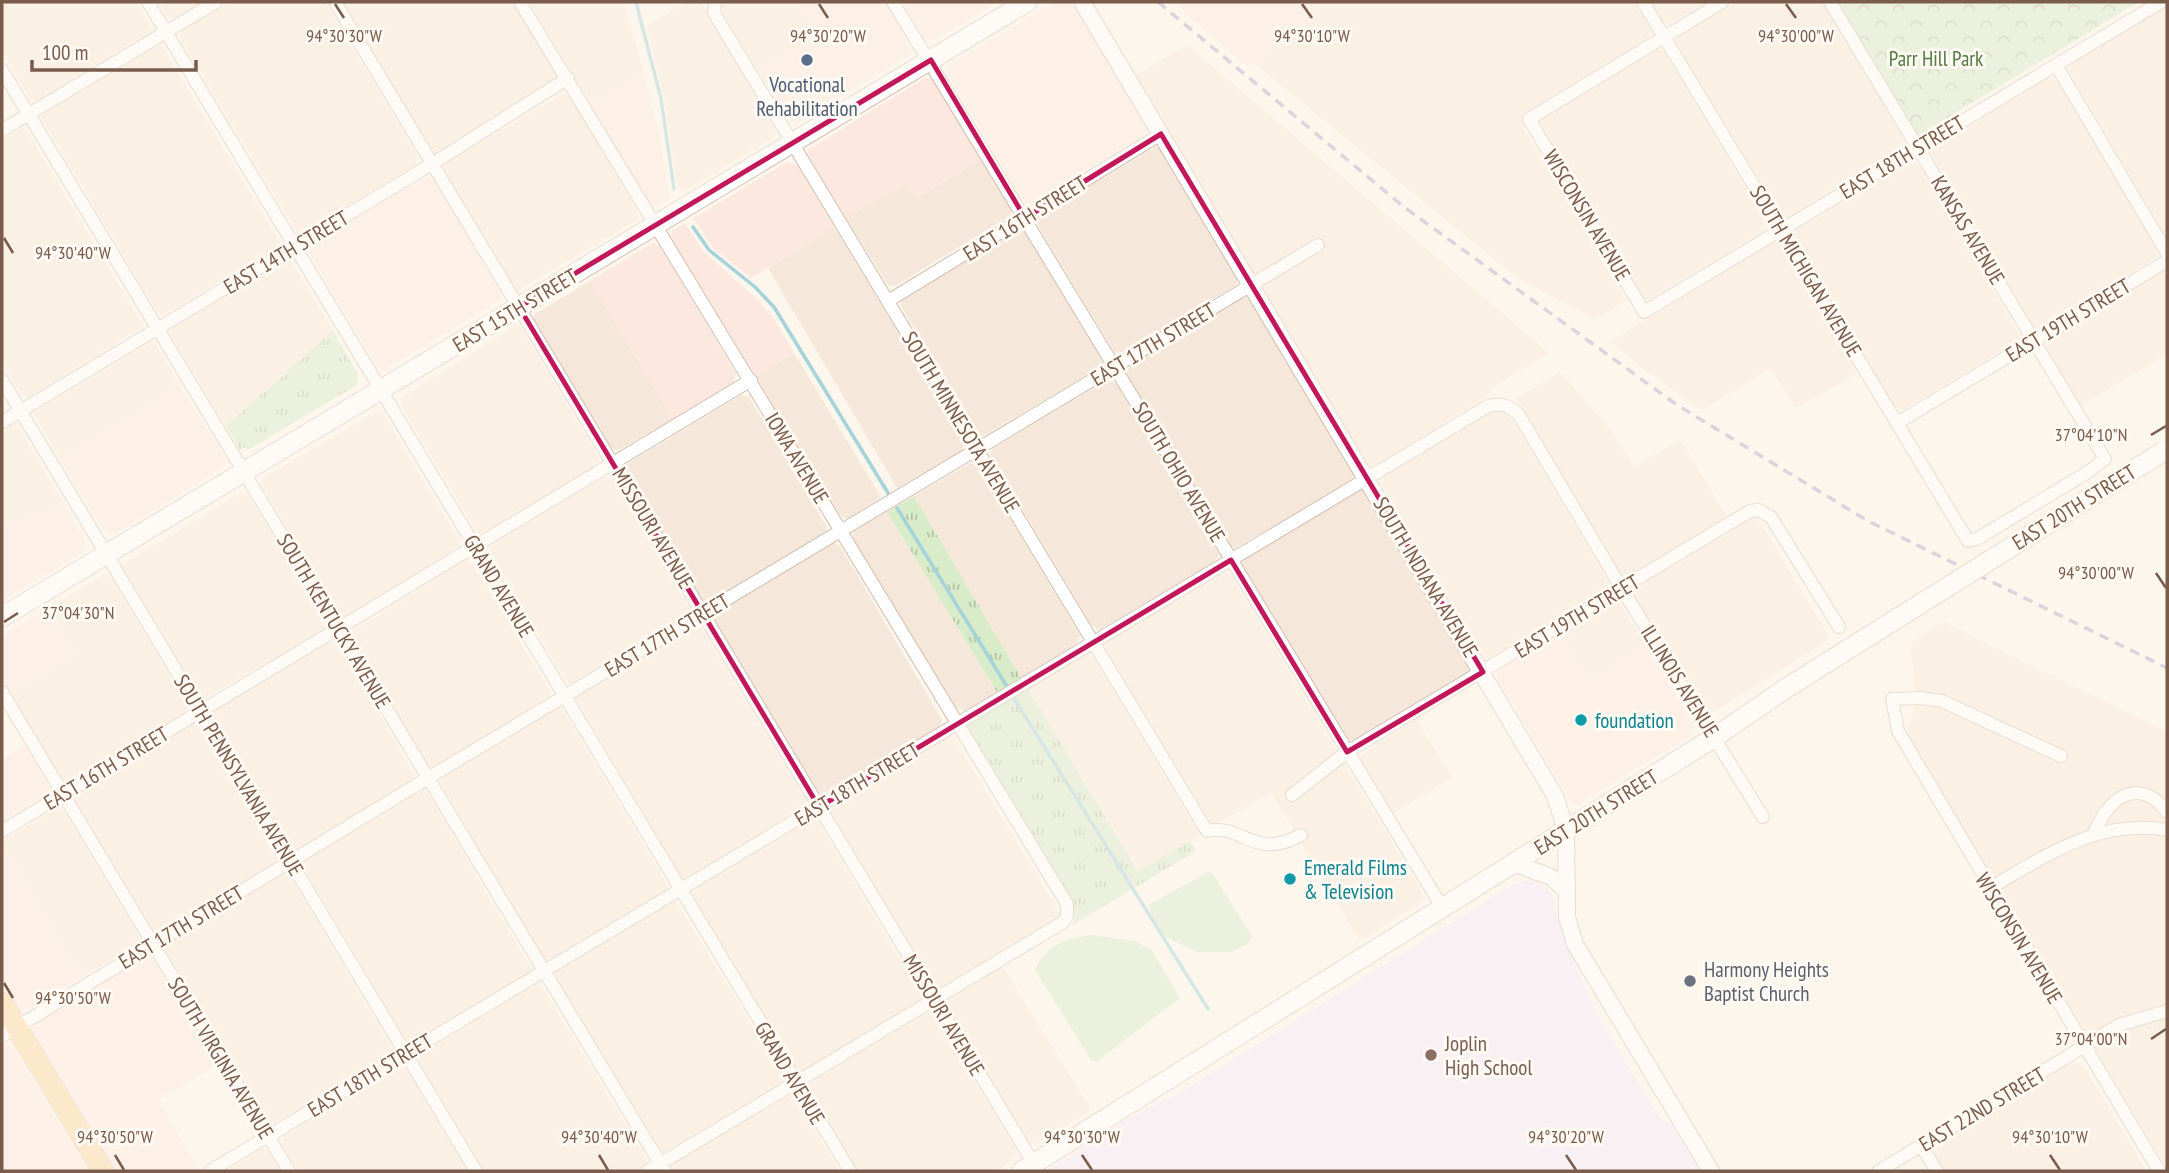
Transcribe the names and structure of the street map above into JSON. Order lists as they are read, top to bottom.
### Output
{
  "streets": {
    "main road": ["EAST 15TH STREET", "EAST 20TH STREET"],
    "street": [
      "EAST 18TH STREET",
      "WISCONSIN AVENUE",
      "EAST 16TH STREET",
      "KANSAS AVENUE",
      "EAST 14TH STREET",
      "SOUTH MICHIGAN AVENUE",
      "EAST 19TH STREET",
      "EAST 17TH STREET",
      "SOUTH MINNESOTA AVENUE",
      "IOWA AVENUE",
      "SOUTH OHIO AVENUE",
      "MISSOURI AVENUE",
      "SOUTH INDIANA AVENUE",
      "GRAND AVENUE",
      "SOUTH KENTUCKY AVENUE",
      "ILLINOIS AVENUE",
      "SOUTH PENNSYLVANIA AVENUE",
      "SOUTH VIRGINIA AVENUE",
      "EAST 22ND STREET"
    ]
  },
  "crossings": [
    ["EAST 18TH STREET", "WISCONSIN AVENUE"],
    ["EAST 18TH STREET", "KANSAS AVENUE"],
    ["EAST 18TH STREET", "SOUTH MICHIGAN AVENUE"],
    ["EAST 18TH STREET", "SOUTH MINNESOTA AVENUE"],
    ["EAST 18TH STREET", "IOWA AVENUE"],
    ["EAST 18TH STREET", "SOUTH OHIO AVENUE"],
    ["EAST 18TH STREET", "MISSOURI AVENUE"],
    ["EAST 18TH STREET", "SOUTH INDIANA AVENUE"],
    ["EAST 18TH STREET", "GRAND AVENUE"],
    ["EAST 18TH STREET", "SOUTH KENTUCKY AVENUE"],
    ["EAST 18TH STREET", "ILLINOIS AVENUE"],
    ["EAST 18TH STREET", "SOUTH PENNSYLVANIA AVENUE"],
    ["EAST 18TH STREET", "SOUTH VIRGINIA AVENUE"],
    ["WISCONSIN AVENUE", "SOUTH MICHIGAN AVENUE"],
    ["WISCONSIN AVENUE", "EAST 22ND STREET"],
    ["EAST 16TH STREET", "SOUTH MINNESOTA AVENUE"],
    ["EAST 16TH STREET", "IOWA AVENUE"],
    ["EAST 16TH STREET", "SOUTH OHIO AVENUE"],
    ["EAST 16TH STREET", "MISSOURI AVENUE"],
    ["EAST 16TH STREET", "SOUTH INDIANA AVENUE"],
    ["EAST 16TH STREET", "GRAND AVENUE"],
    ["EAST 16TH STREET", "SOUTH KENTUCKY AVENUE"],
    ["EAST 16TH STREET", "SOUTH PENNSYLVANIA AVENUE"],
    ["EAST 16TH STREET", "SOUTH VIRGINIA AVENUE"],
    ["KANSAS AVENUE", "SOUTH MICHIGAN AVENUE"],
    ["KANSAS AVENUE", "EAST 19TH STREET"],
    ["EAST 14TH STREET", "IOWA AVENUE"],
    ["EAST 14TH STREET", "MISSOURI AVENUE"],
    ["EAST 14TH STREET", "GRAND AVENUE"],
    ["EAST 14TH STREET", "SOUTH KENTUCKY AVENUE"],
    ["EAST 14TH STREET", "SOUTH PENNSYLVANIA AVENUE"],
    ["SOUTH MICHIGAN AVENUE", "EAST 19TH STREET"],
    ["EAST 15TH STREET", "SOUTH MINNESOTA AVENUE"],
    ["EAST 15TH STREET", "IOWA AVENUE"],
    ["EAST 15TH STREET", "SOUTH OHIO AVENUE"],
    ["EAST 15TH STREET", "MISSOURI AVENUE"],
    ["EAST 15TH STREET", "GRAND AVENUE"],
    ["EAST 15TH STREET", "SOUTH KENTUCKY AVENUE"],
    ["EAST 15TH STREET", "SOUTH PENNSYLVANIA AVENUE"],
    ["EAST 19TH STREET", "SOUTH OHIO AVENUE"],
    ["EAST 19TH STREET", "SOUTH INDIANA AVENUE"],
    ["EAST 19TH STREET", "ILLINOIS AVENUE"],
    ["EAST 17TH STREET", "SOUTH MINNESOTA AVENUE"],
    ["EAST 17TH STREET", "IOWA AVENUE"],
    ["EAST 17TH STREET", "SOUTH OHIO AVENUE"],
    ["EAST 17TH STREET", "MISSOURI AVENUE"],
    ["EAST 17TH STREET", "SOUTH INDIANA AVENUE"],
    ["EAST 17TH STREET", "GRAND AVENUE"],
    ["EAST 17TH STREET", "SOUTH KENTUCKY AVENUE"],
    ["EAST 17TH STREET", "SOUTH PENNSYLVANIA AVENUE"],
    ["EAST 17TH STREET", "SOUTH VIRGINIA AVENUE"],
    ["IOWA AVENUE", "MISSOURI AVENUE"],
    ["SOUTH OHIO AVENUE", "EAST 20TH STREET"],
    ["EAST 20TH STREET", "MISSOURI AVENUE"],
    ["EAST 20TH STREET", "SOUTH INDIANA AVENUE"],
    ["EAST 20TH STREET", "ILLINOIS AVENUE"]
  ],
  "parks": ["Parr Hill Park"],
  "places": [
    "Vocational Rehabilitation",
    "foundation",
    "Emerald Films & Television",
    "Harmony Heights Baptist Church",
    "Joplin High School"
  ],
  "scale_bar": "100 m",
  "coordinates": [
    "94°30'30\"W",
    "94°30'20\"W",
    "94°30'10\"W",
    "94°30'00\"W",
    "94°30'40\"W",
    "37°04'10\"N",
    "37°04'30\"N",
    "94°30'50\"W",
    "37°04'00\"N"
  ]
}
